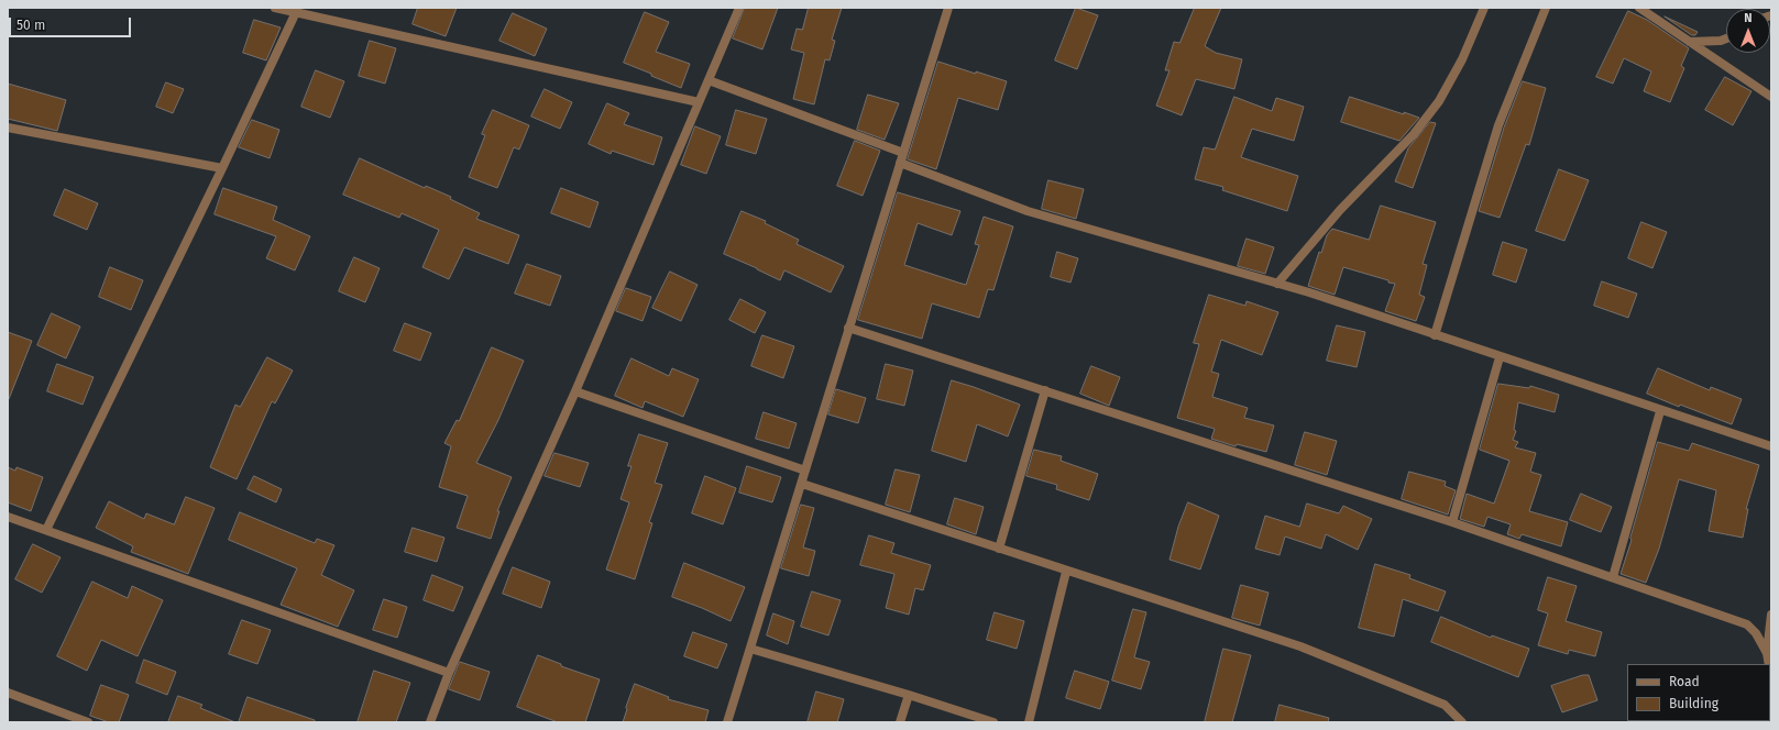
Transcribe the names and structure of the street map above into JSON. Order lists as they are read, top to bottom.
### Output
{
  "legend": ["Road", "Building"],
  "scale_bar": "50 m",
  "north": "top"
}
